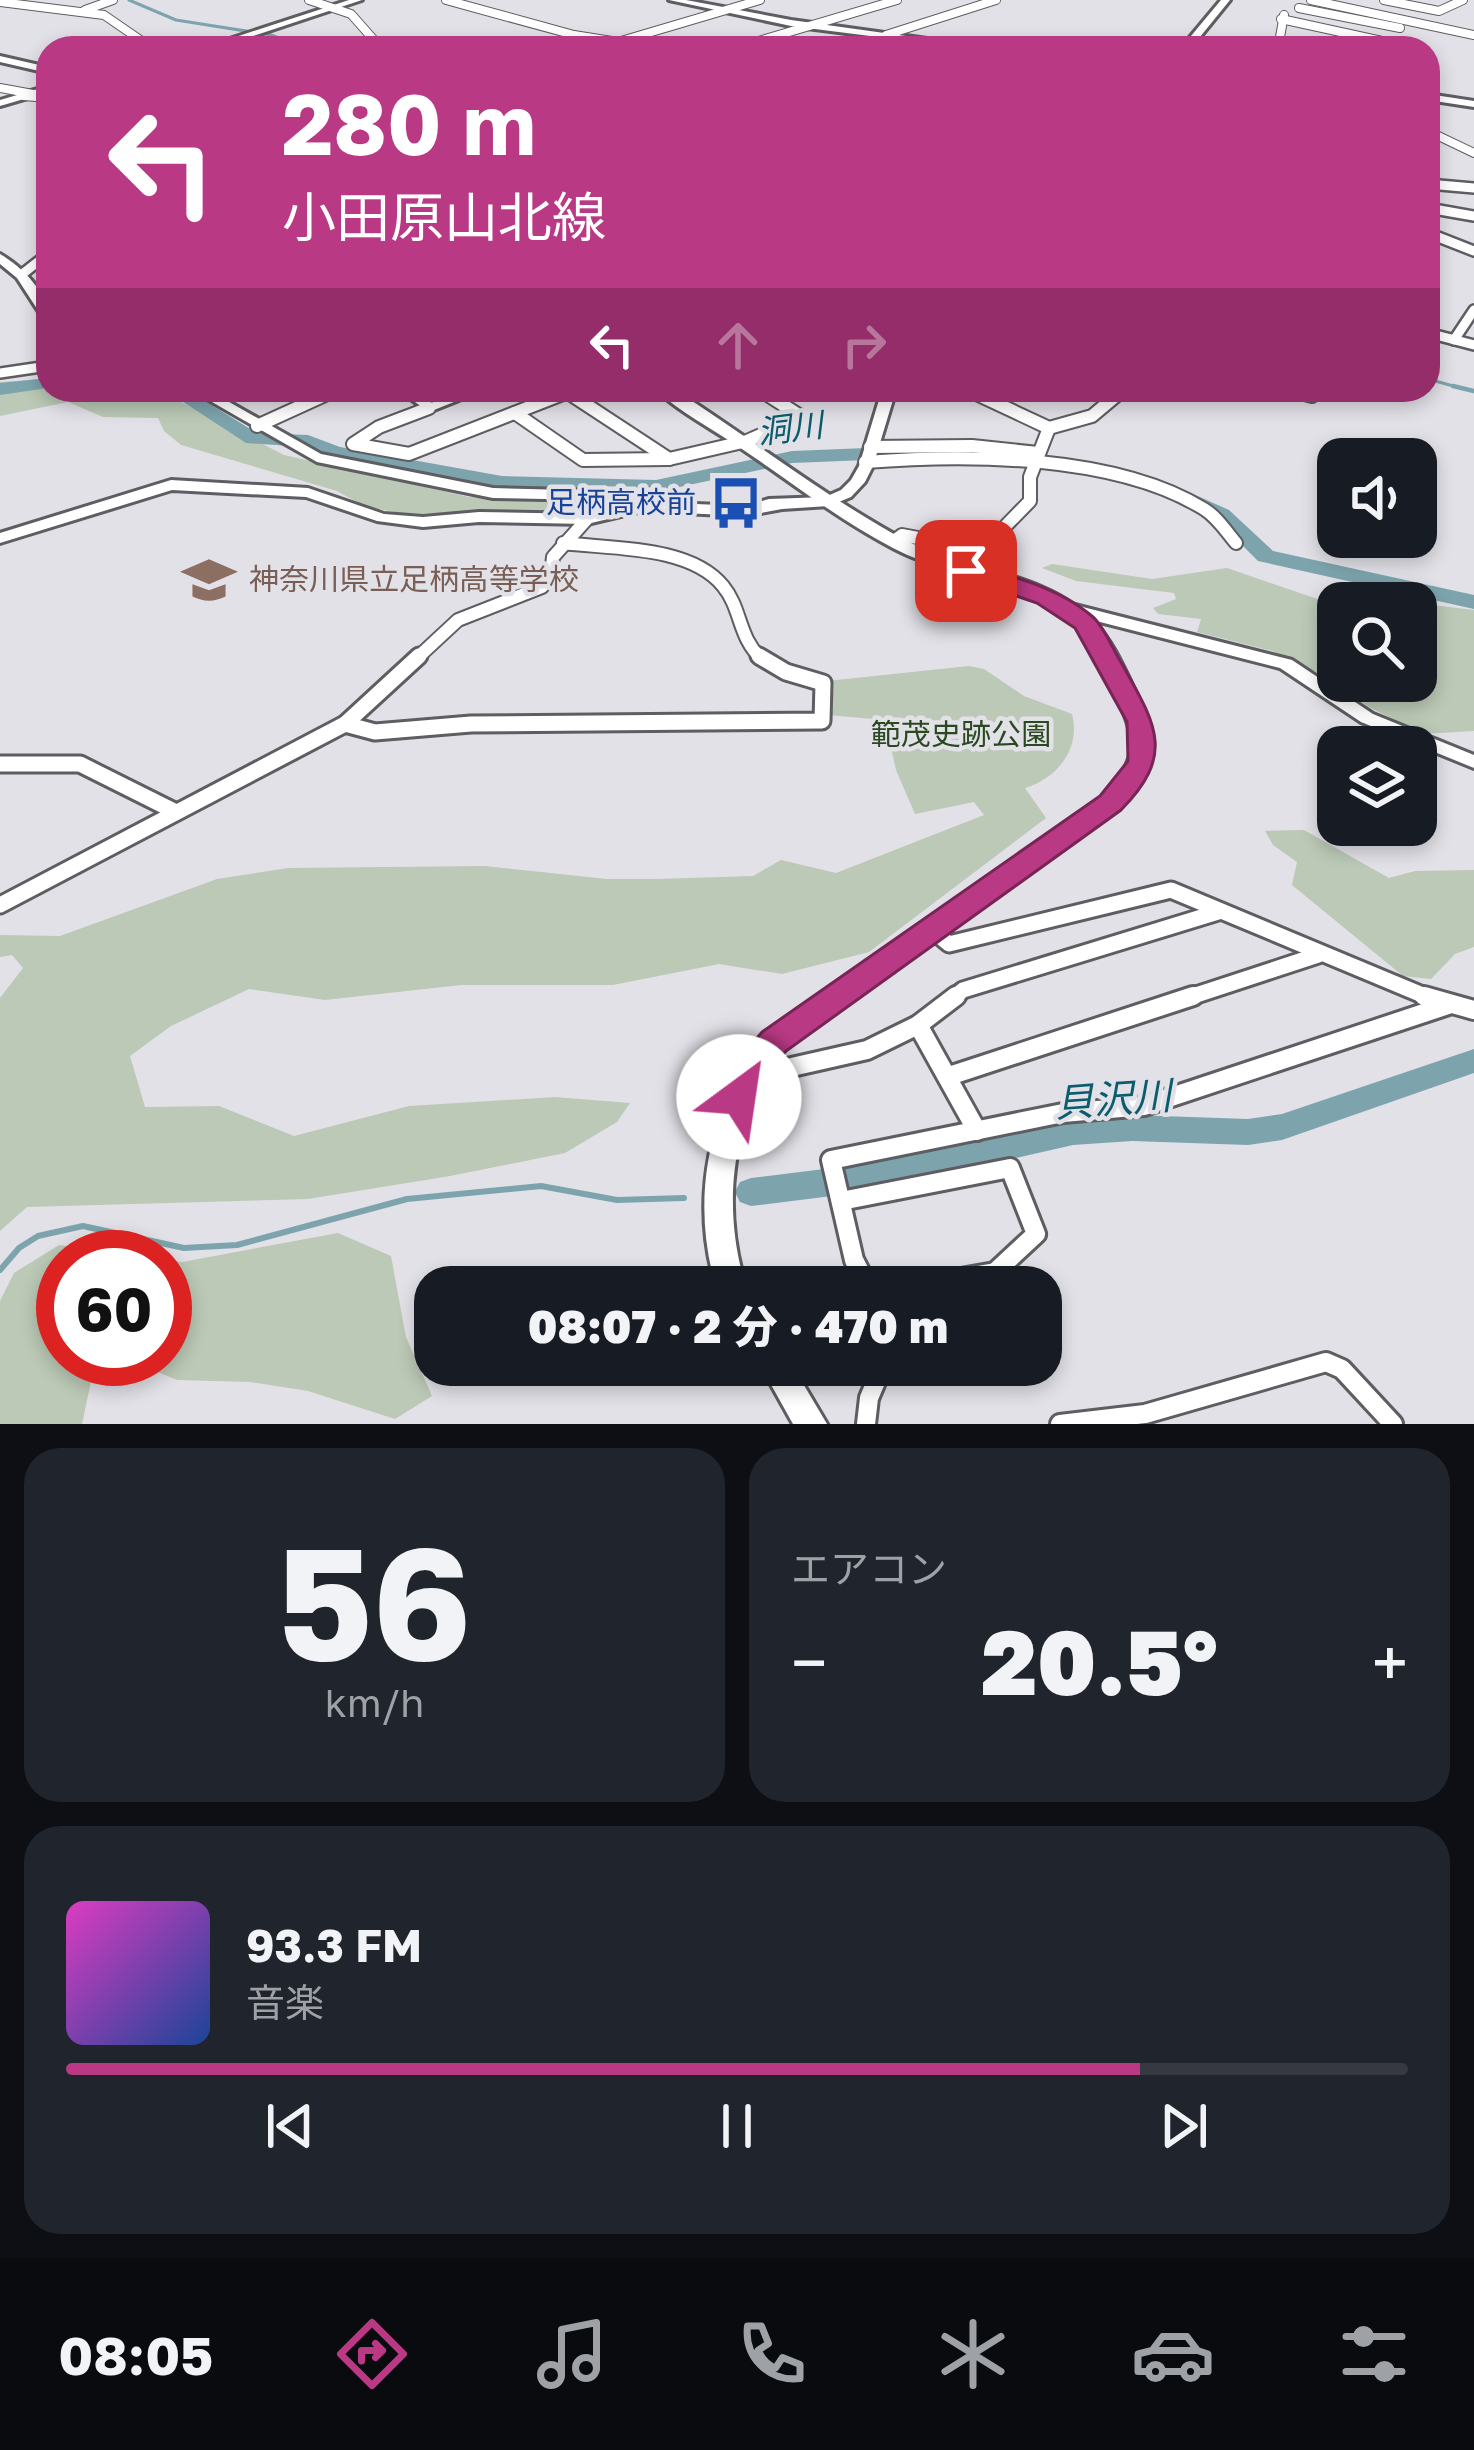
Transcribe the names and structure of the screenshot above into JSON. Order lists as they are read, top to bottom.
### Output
{
  "water": ["洞川", "貝沢川"],
  "parks": ["範茂史跡公園"],
  "places": {
    "bus stop": ["足柄高校前"],
    "school or university": ["神奈川県立足柄高等学校"]
  },
  "page": {
    "turn": ["280 m", "小田原山北線"],
    "limit": "60",
    "trip": "08:07 · 2 分 · 470 m",
    "tile": [
      ["56", "km/h"],
      "エアコン"
    ],
    "heat": ["−", "20.5°", "+"],
    "song": ["93.3 FM", "音楽"],
    "tabs": "08:05"
  }
}
